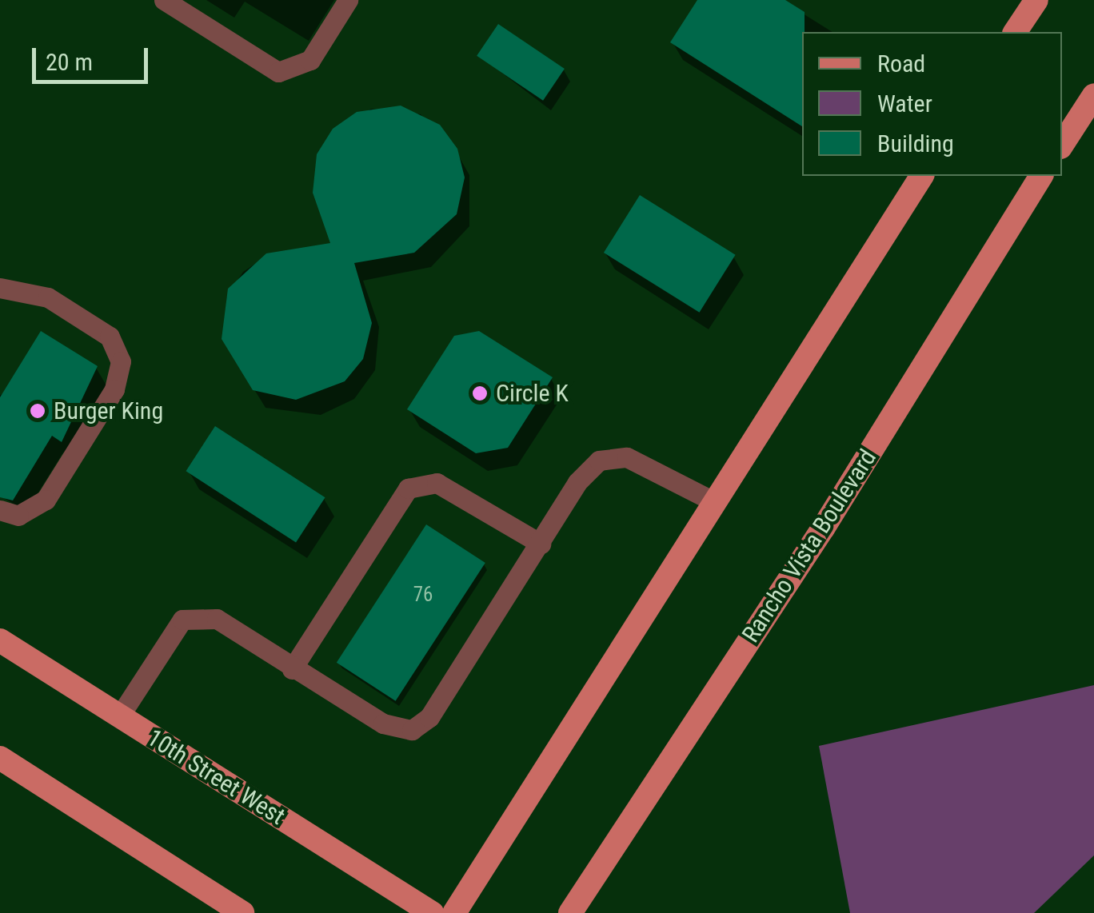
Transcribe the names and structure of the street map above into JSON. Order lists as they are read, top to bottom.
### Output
{
  "streets": {
    "main road": ["Rancho Vista Boulevard", "10th Street West"]
  },
  "places": ["Circle K", "Burger King"],
  "house_numbers": ["76"],
  "legend": ["Road", "Water", "Building"],
  "scale_bar": "20 m"
}
